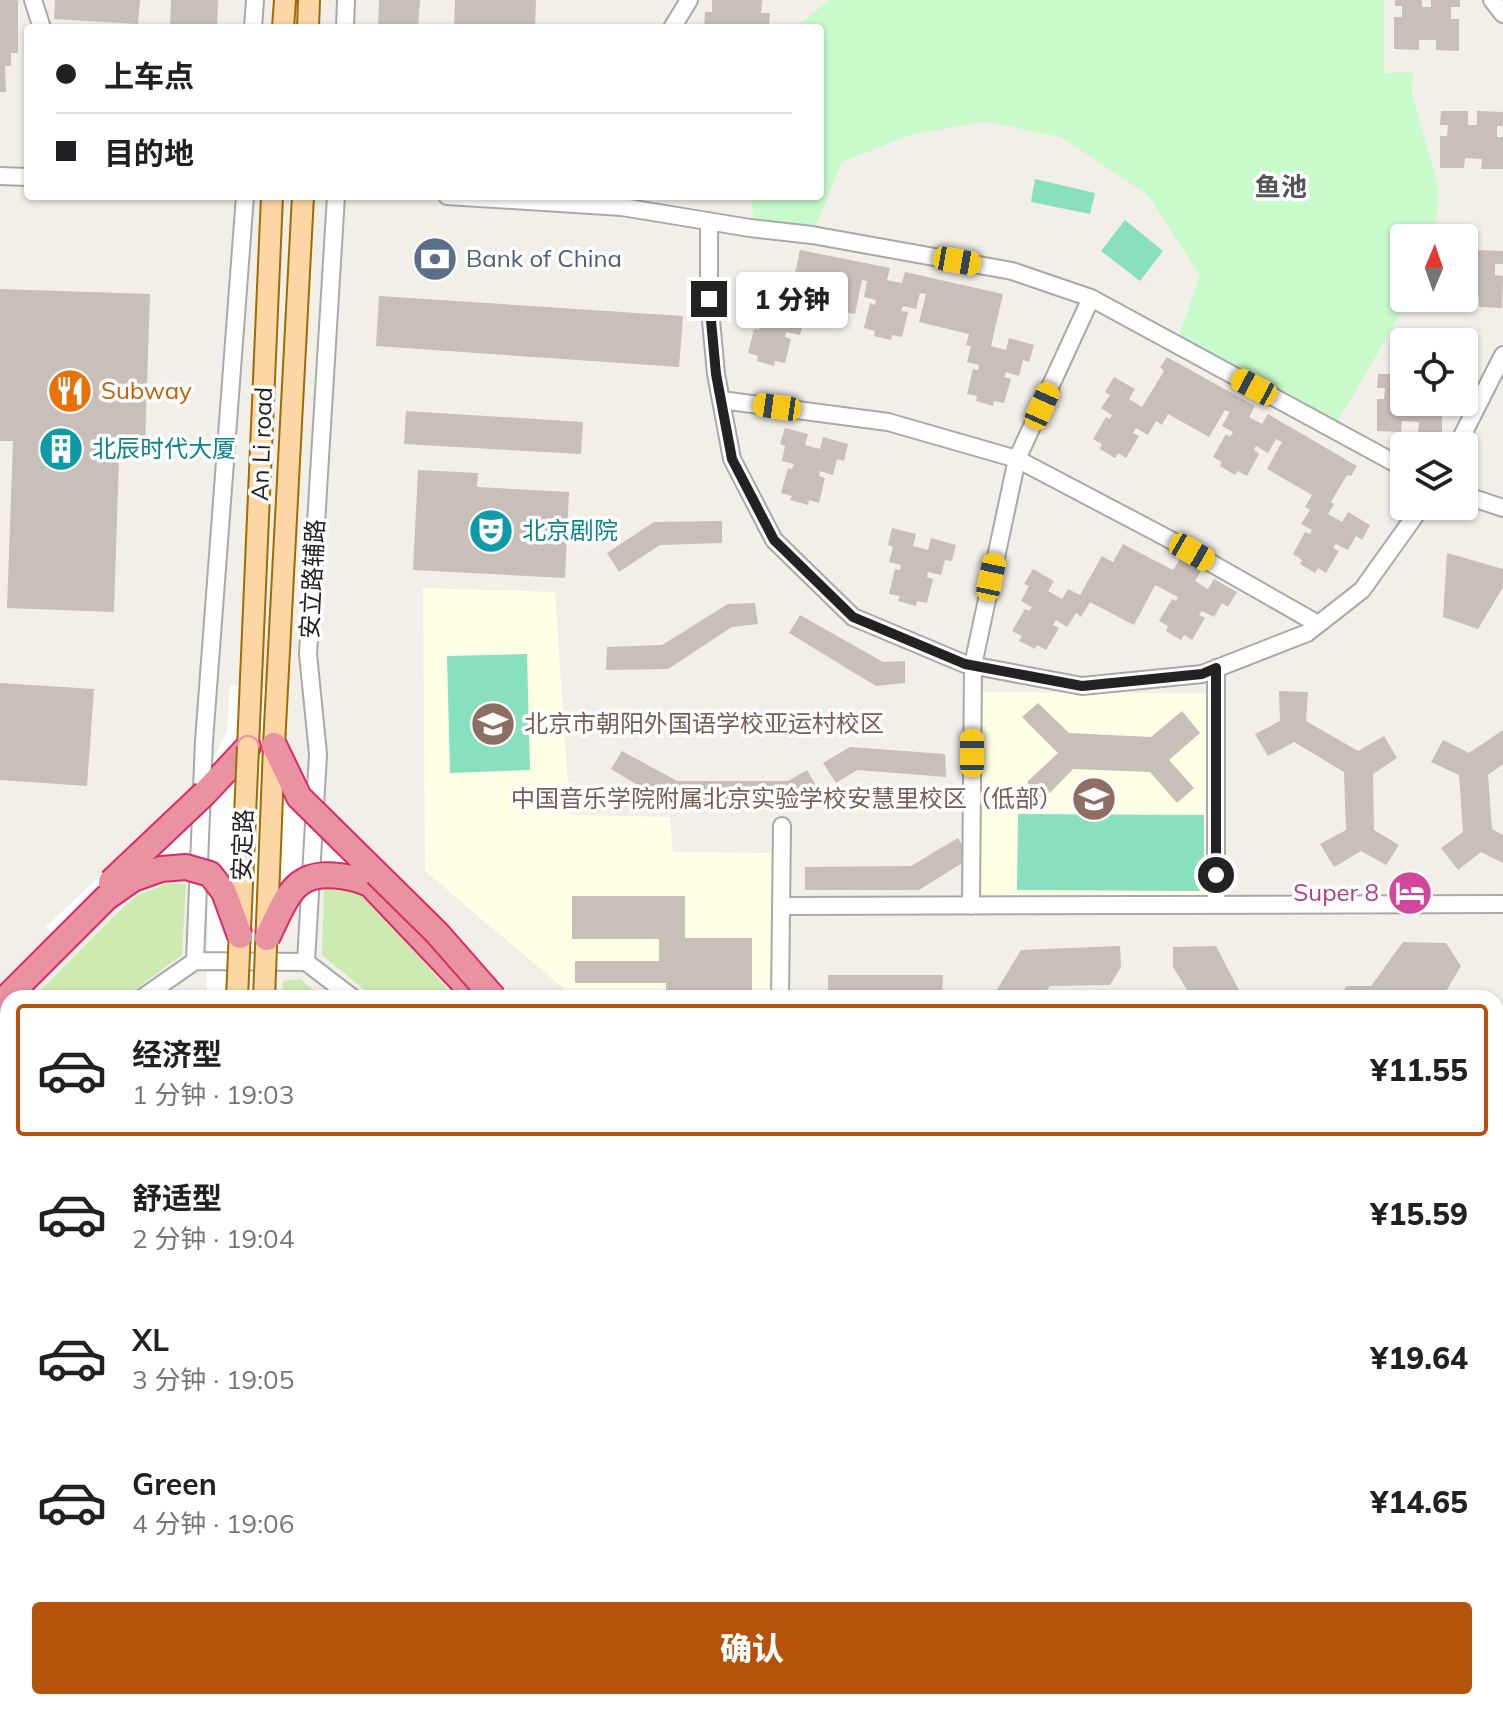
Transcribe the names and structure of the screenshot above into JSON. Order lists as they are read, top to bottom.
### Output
{
  "streets": {
    "main road": ["An Li road", "安定路"],
    "street": ["安立路辅路"]
  },
  "crossings": [
    ["An Li road", "安定路"]
  ],
  "districts": ["鱼池"],
  "places": {
    "bank": ["Bank of China"],
    "restaurant": ["Subway"],
    "building": ["北辰时代大厦"],
    "theatre": ["北京剧院"],
    "school or university": ["北京市朝阳外国语学校亚运村校区", "中国音乐学院附属北京实验学校安慧里校区（低部）"],
    "hotel": ["Super 8"]
  },
  "north": "top",
  "page": {
    "banner": ["上车点", "目的地"],
    "bubble": "1 分钟",
    "list": [
      {
        "name": "经济型",
        "note": "1 分钟 · 19:03",
        "value": "¥11.55"
      },
      {
        "name": "舒适型",
        "note": "2 分钟 · 19:04",
        "value": "¥15.59"
      },
      {
        "name": "XL",
        "note": "3 分钟 · 19:05",
        "value": "¥19.64"
      },
      {
        "name": "Green",
        "note": "4 分钟 · 19:06",
        "value": "¥14.65"
      }
    ],
    "buttons": "确认"
  }
}
